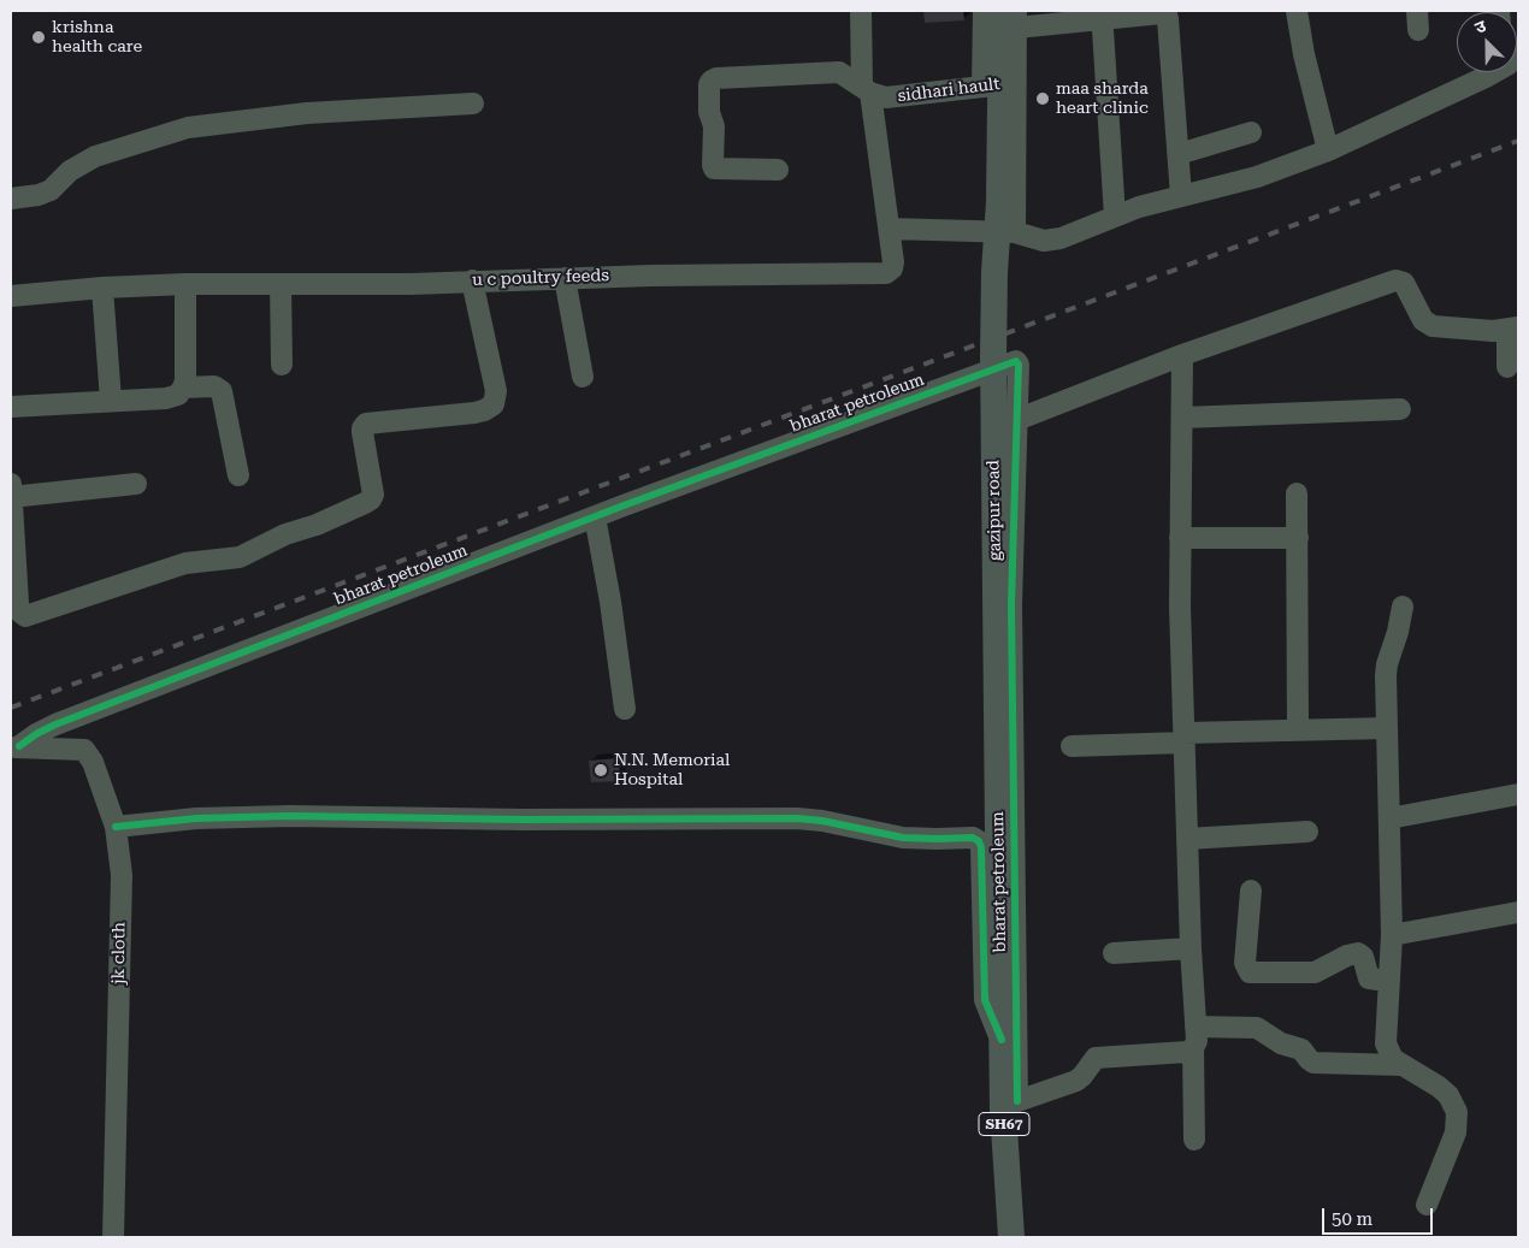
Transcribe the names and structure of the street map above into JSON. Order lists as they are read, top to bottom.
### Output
{
  "streets": {
    "main road": ["gazipur road", "SH67"],
    "street": [
      "sidhari hault",
      "u c poultry feeds",
      "bharat petroleum",
      "jk cloth"
    ]
  },
  "crossings": [
    ["sidhari hault", "u c poultry feeds"],
    ["bharat petroleum", "jk cloth"],
    ["bharat petroleum", "SH67"],
    ["gazipur road", "SH67"]
  ],
  "places": ["krishna health care", "maa sharda heart clinic", "N.N. Memorial Hospital"],
  "scale_bar": "50 m",
  "north": "top left"
}
